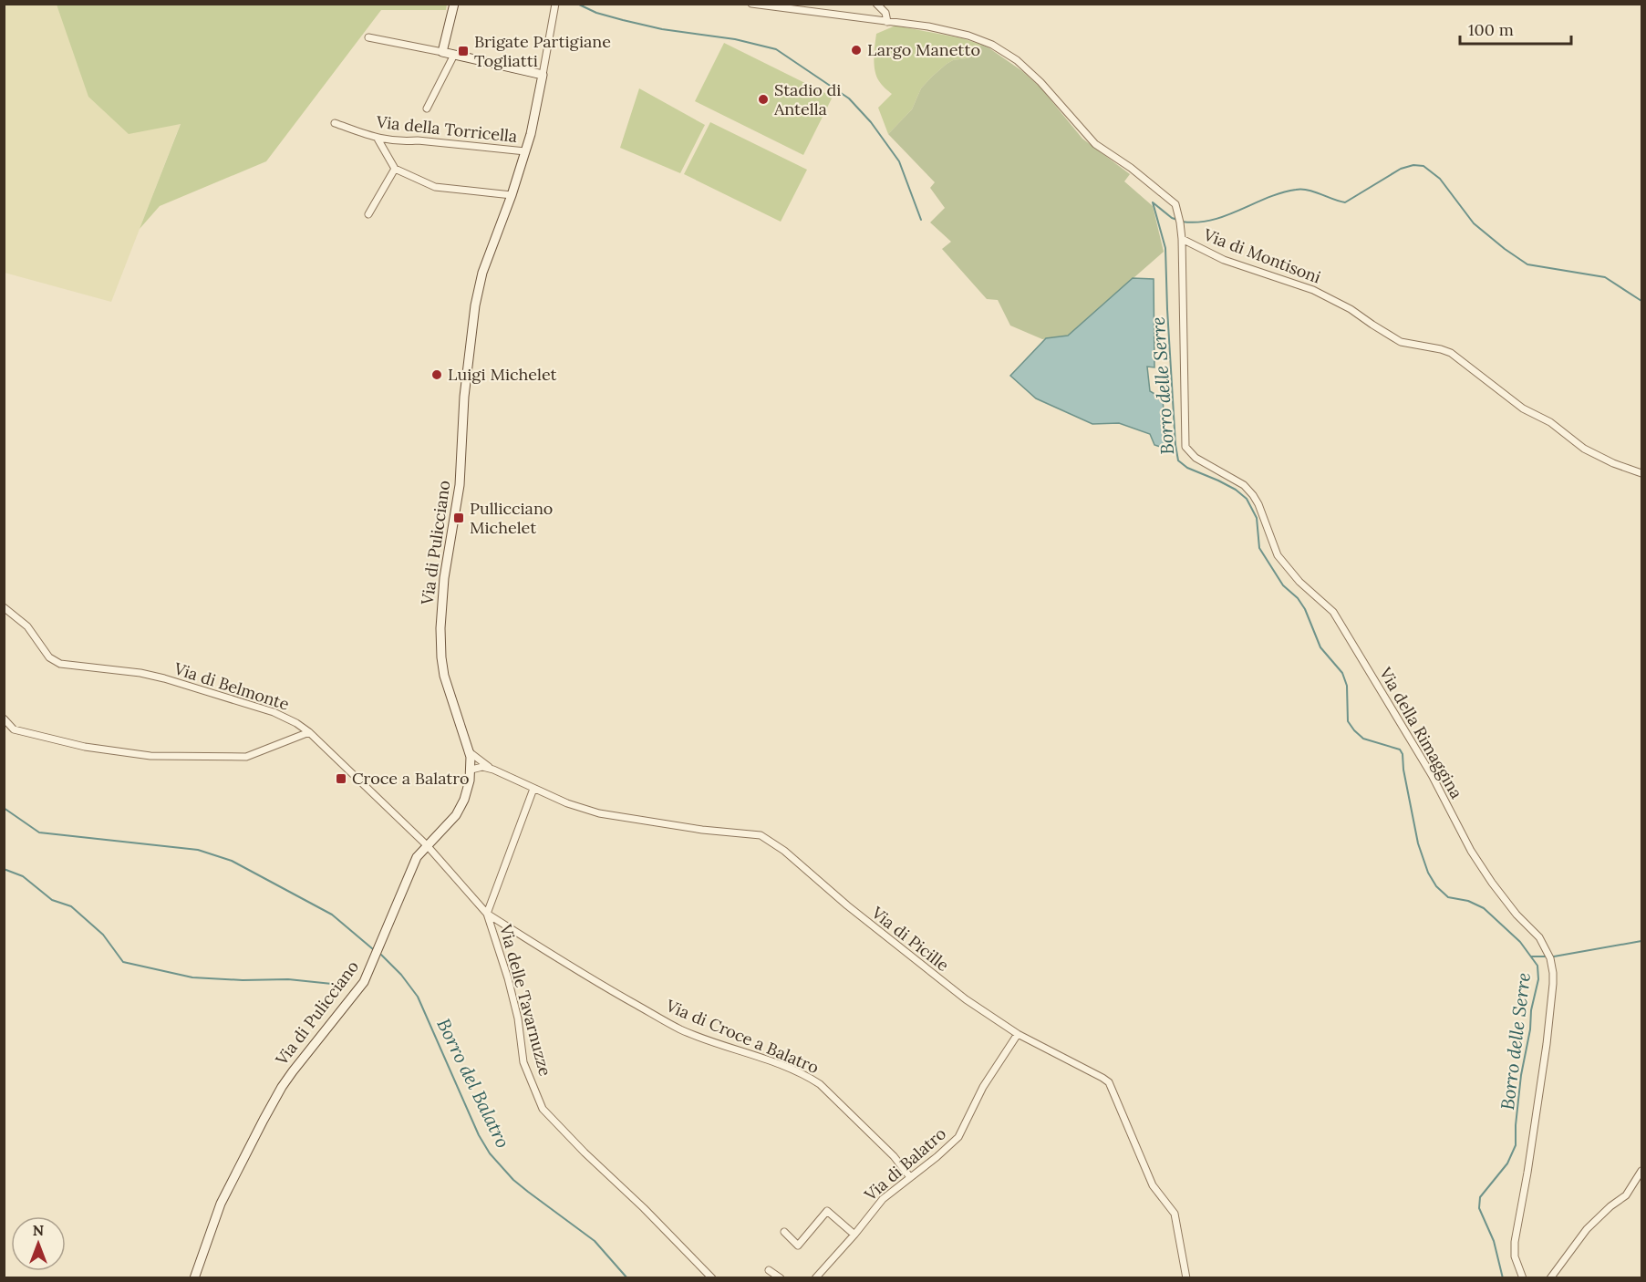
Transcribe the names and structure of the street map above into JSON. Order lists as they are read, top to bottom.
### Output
{
  "streets": {
    "street": [
      "Via della Torricella",
      "Via di Montisoni",
      "Via di Pulicciano",
      "Via di Belmonte",
      "Via della Rimaggina",
      "Via di Picille",
      "Via delle Tavarnuzze",
      "Via di Croce a Balatro",
      "Via di Balatro"
    ]
  },
  "crossings": [
    ["Via della Torricella", "Via di Pulicciano"],
    ["Via di Montisoni", "Via della Rimaggina"],
    ["Via di Pulicciano", "Via di Belmonte"],
    ["Via di Pulicciano", "Via di Picille"],
    ["Via di Pulicciano", "Via delle Tavarnuzze"],
    ["Via di Belmonte", "Via delle Tavarnuzze"],
    ["Via di Picille", "Via di Balatro"],
    ["Via delle Tavarnuzze", "Via di Croce a Balatro"],
    ["Via di Croce a Balatro", "Via di Balatro"]
  ],
  "water": ["Borro delle Serre", "Borro del Balatro"],
  "places": {
    "other": ["Largo Manetto", "Stadio di Antella", "Luigi Michelet"],
    "transit": ["Brigate Partigiane Togliatti", "Pullicciano Michelet", "Croce a Balatro"]
  },
  "scale_bar": "100 m",
  "north": "top"
}
